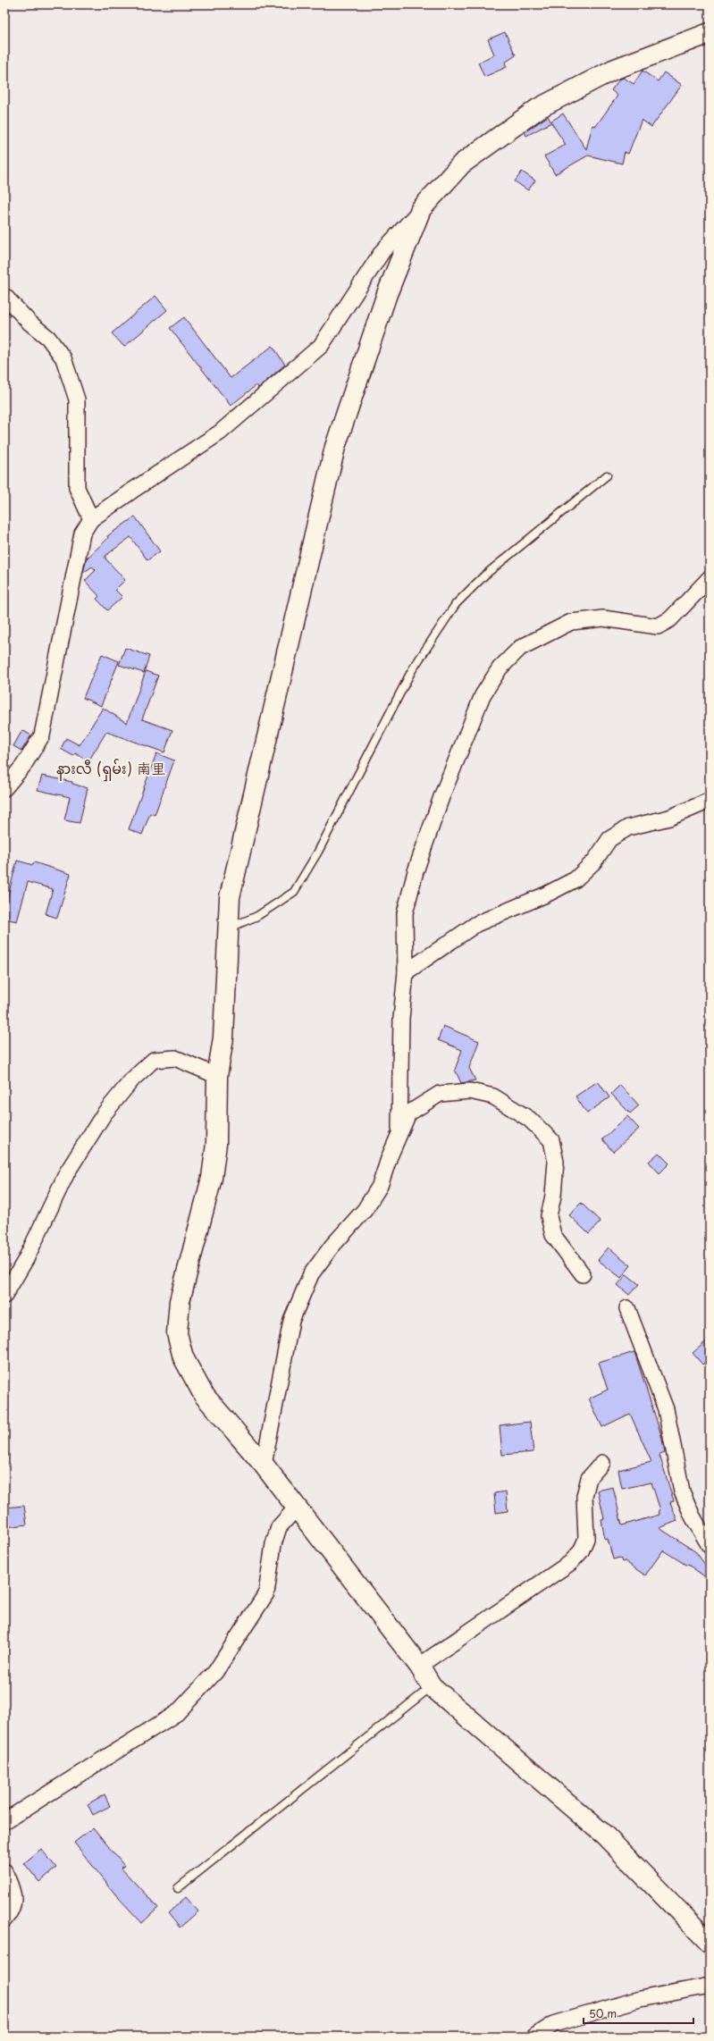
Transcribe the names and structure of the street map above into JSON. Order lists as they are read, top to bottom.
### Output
{
  "districts": ["နားလီ (ရှမ်း) 南里"],
  "scale_bar": "50 m"
}
